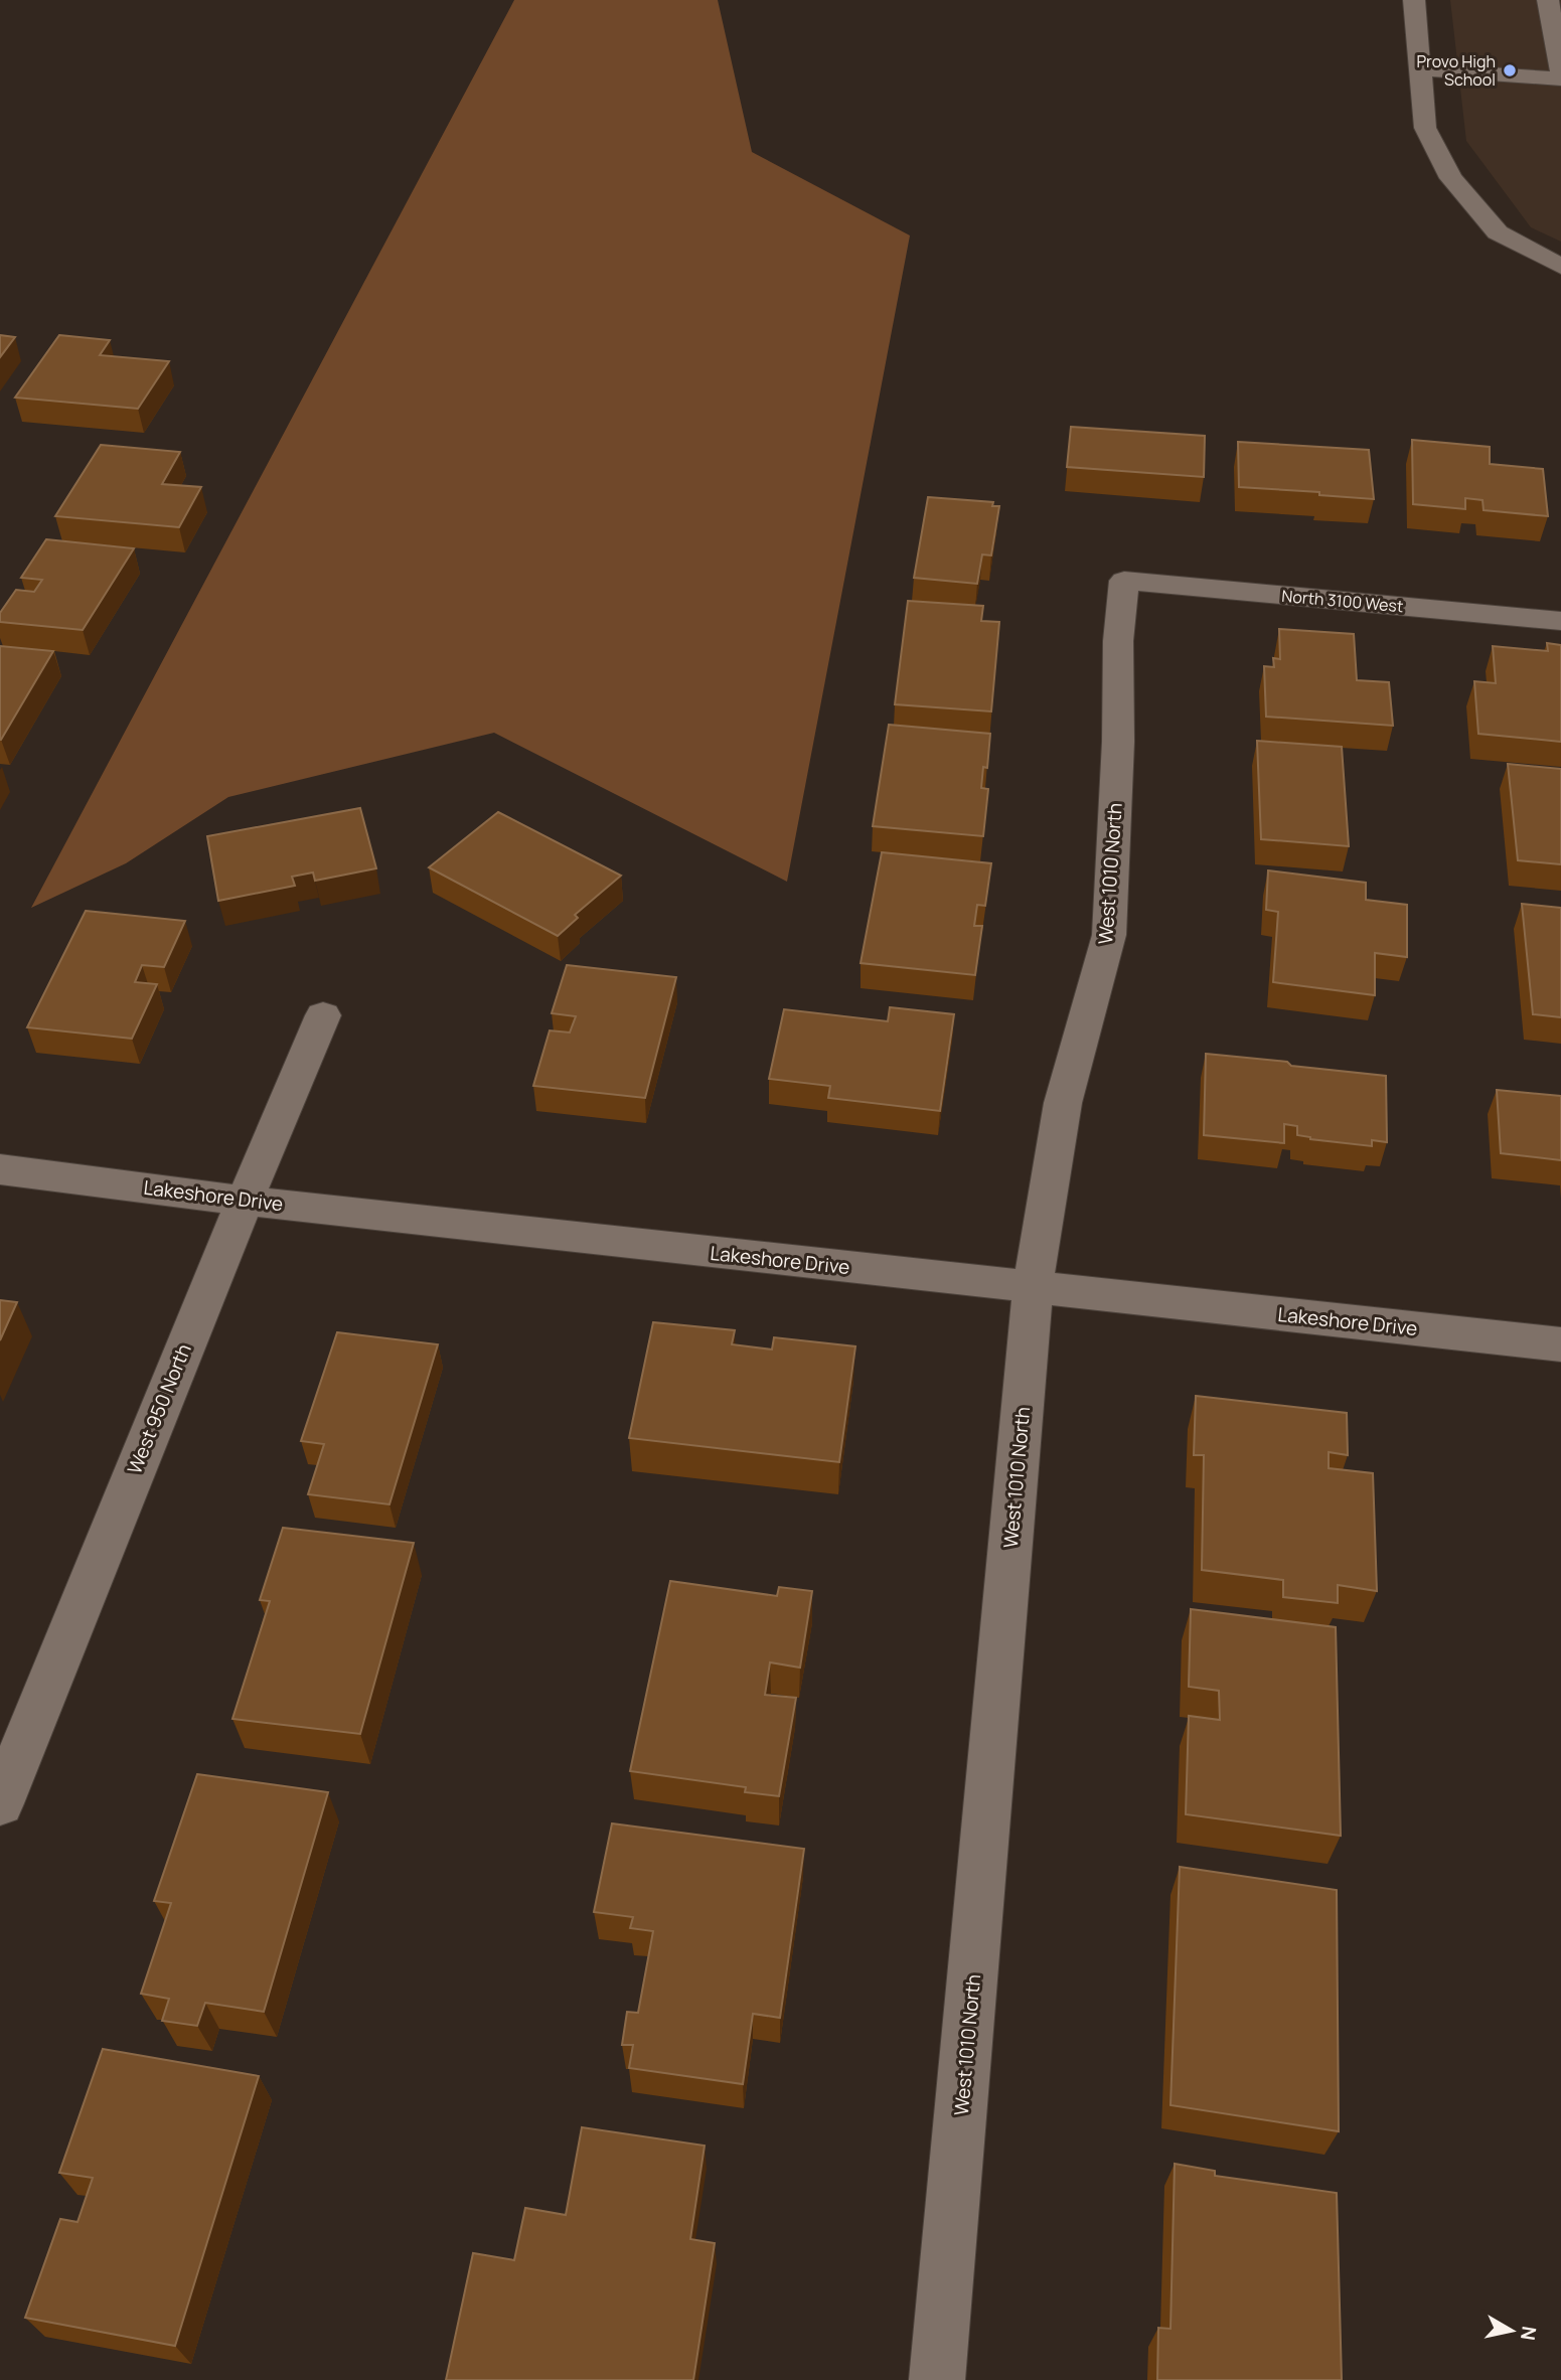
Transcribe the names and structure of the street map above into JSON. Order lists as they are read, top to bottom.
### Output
{
  "streets": {
    "street": [
      "North 3100 West",
      "West 1010 North",
      "Lakeshore Drive",
      "West 950 North"
    ]
  },
  "crossings": [
    ["North 3100 West", "West 1010 North"],
    ["West 1010 North", "Lakeshore Drive"],
    ["Lakeshore Drive", "West 950 North"]
  ],
  "places": ["Provo High School"],
  "north": "right"
}
